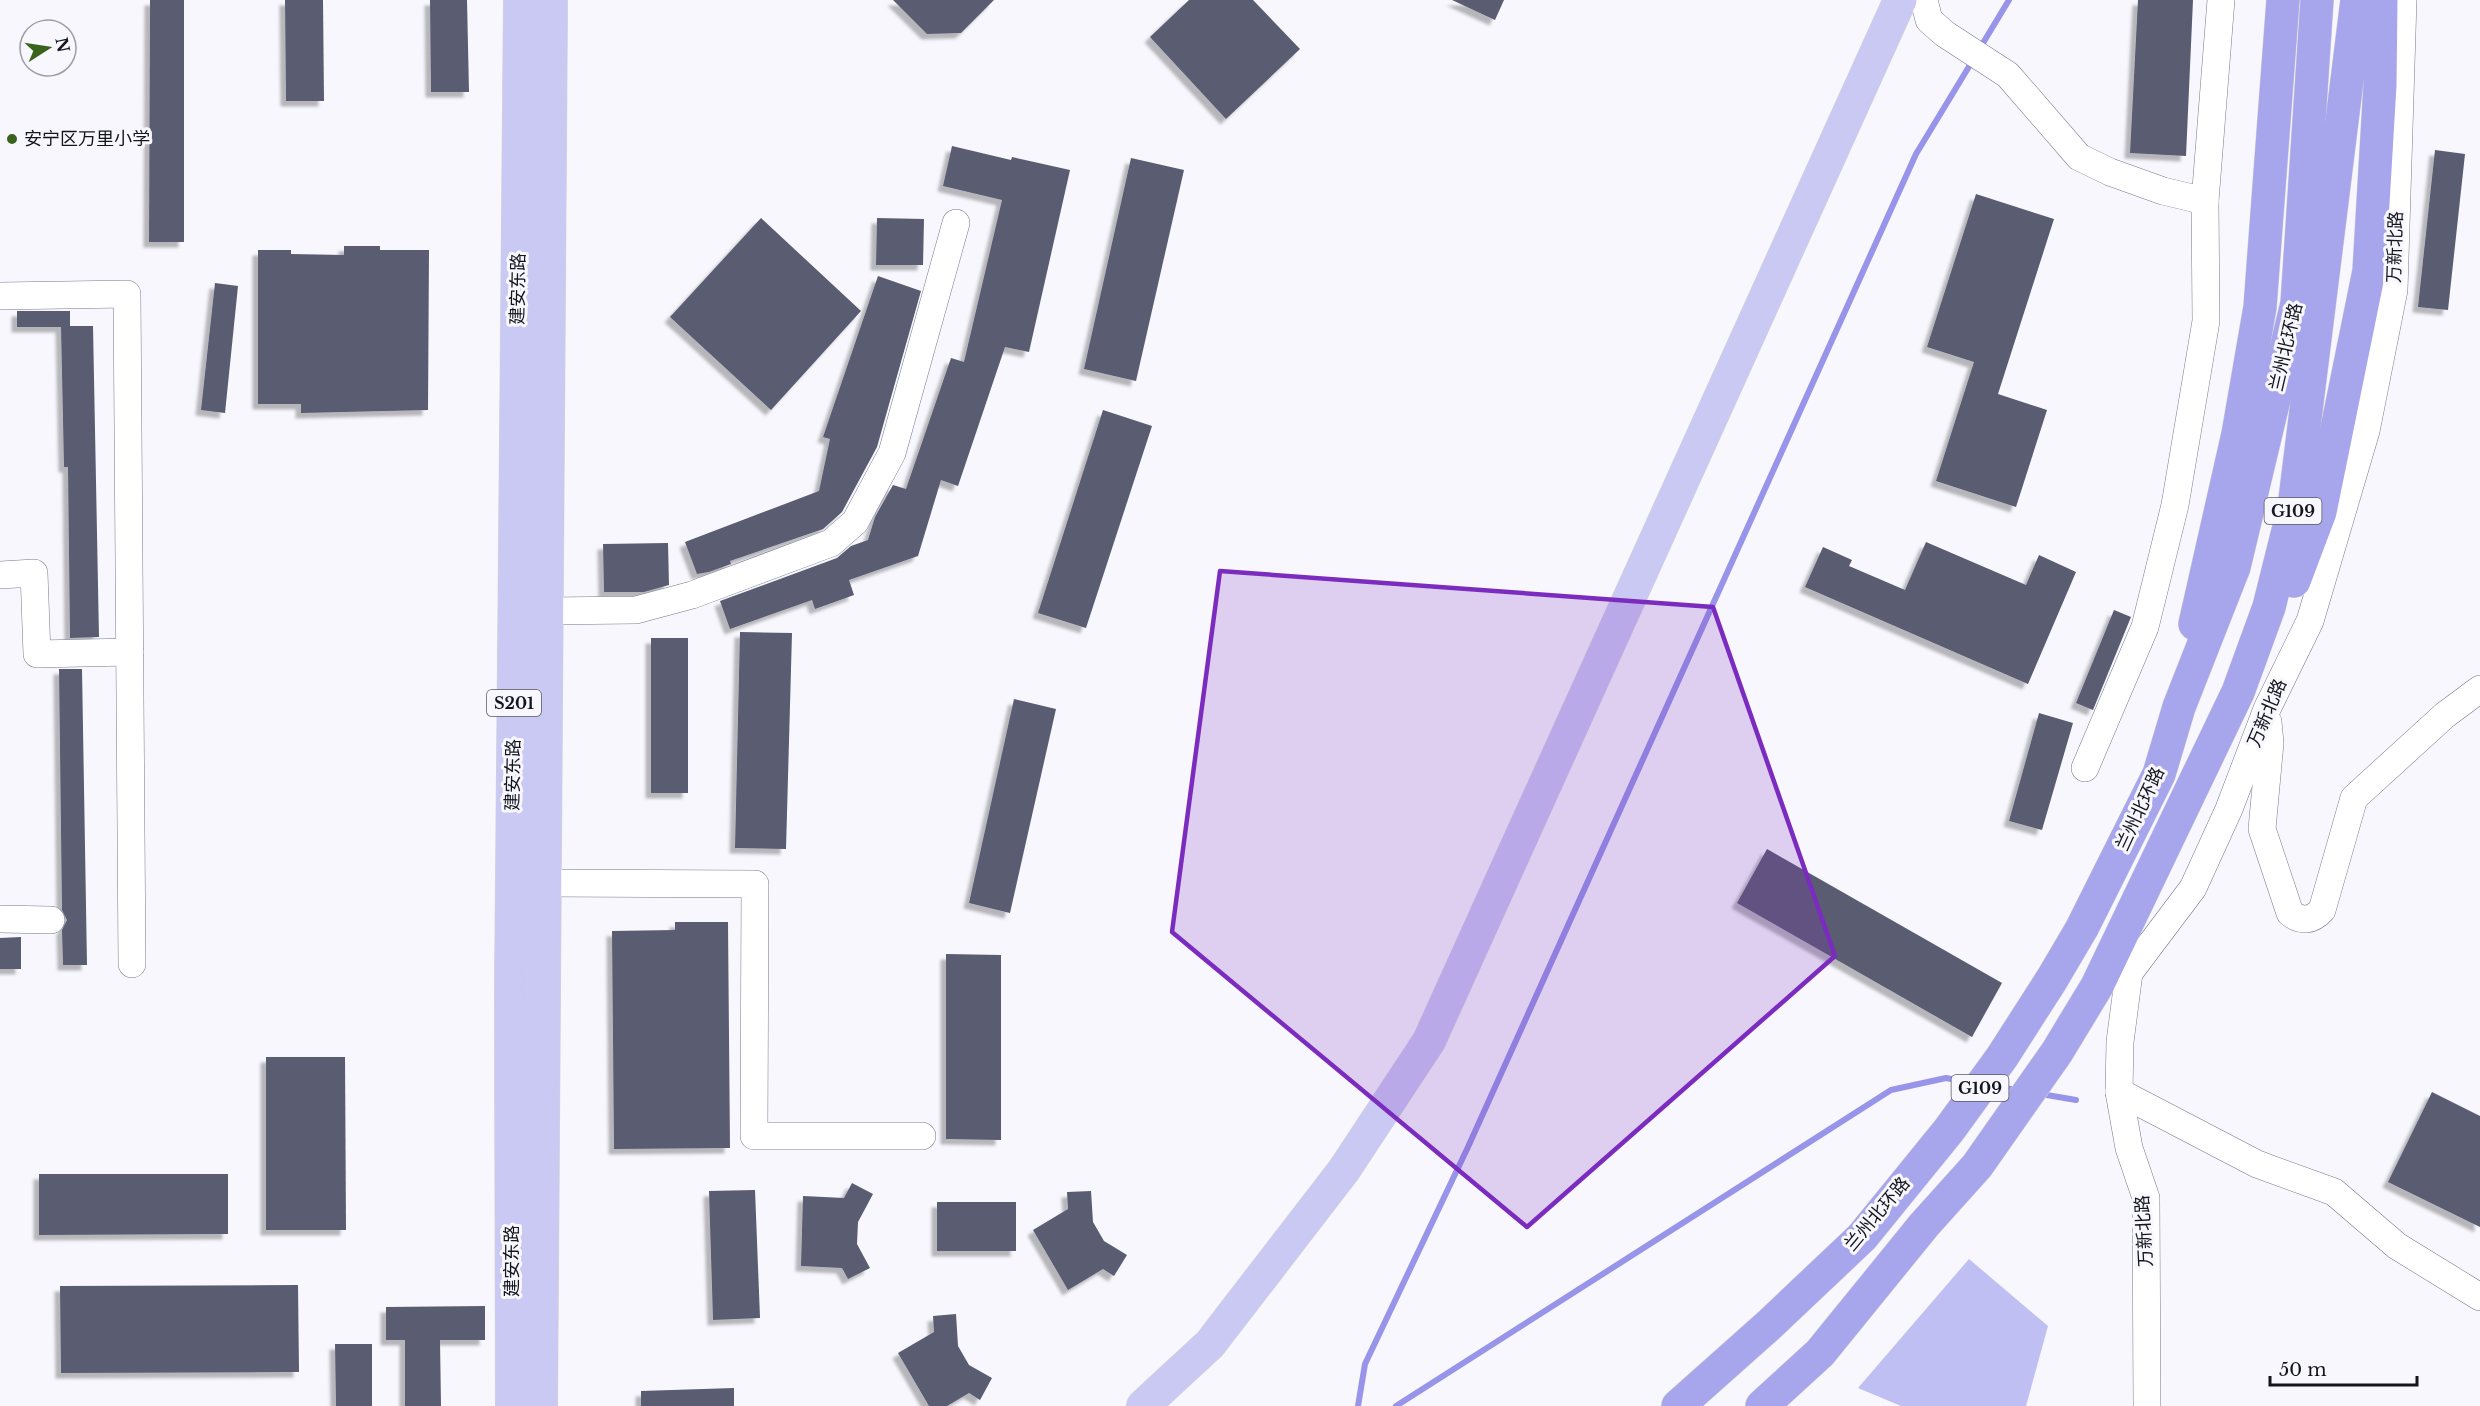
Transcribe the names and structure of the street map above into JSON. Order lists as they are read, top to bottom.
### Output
{
  "streets": {
    "highway": ["兰州北环路", "G109"],
    "main road": ["建安东路", "S201"],
    "street": ["万新北路"]
  },
  "places": ["安宁区万里小学"],
  "scale_bar": "50 m",
  "north": "right"
}
